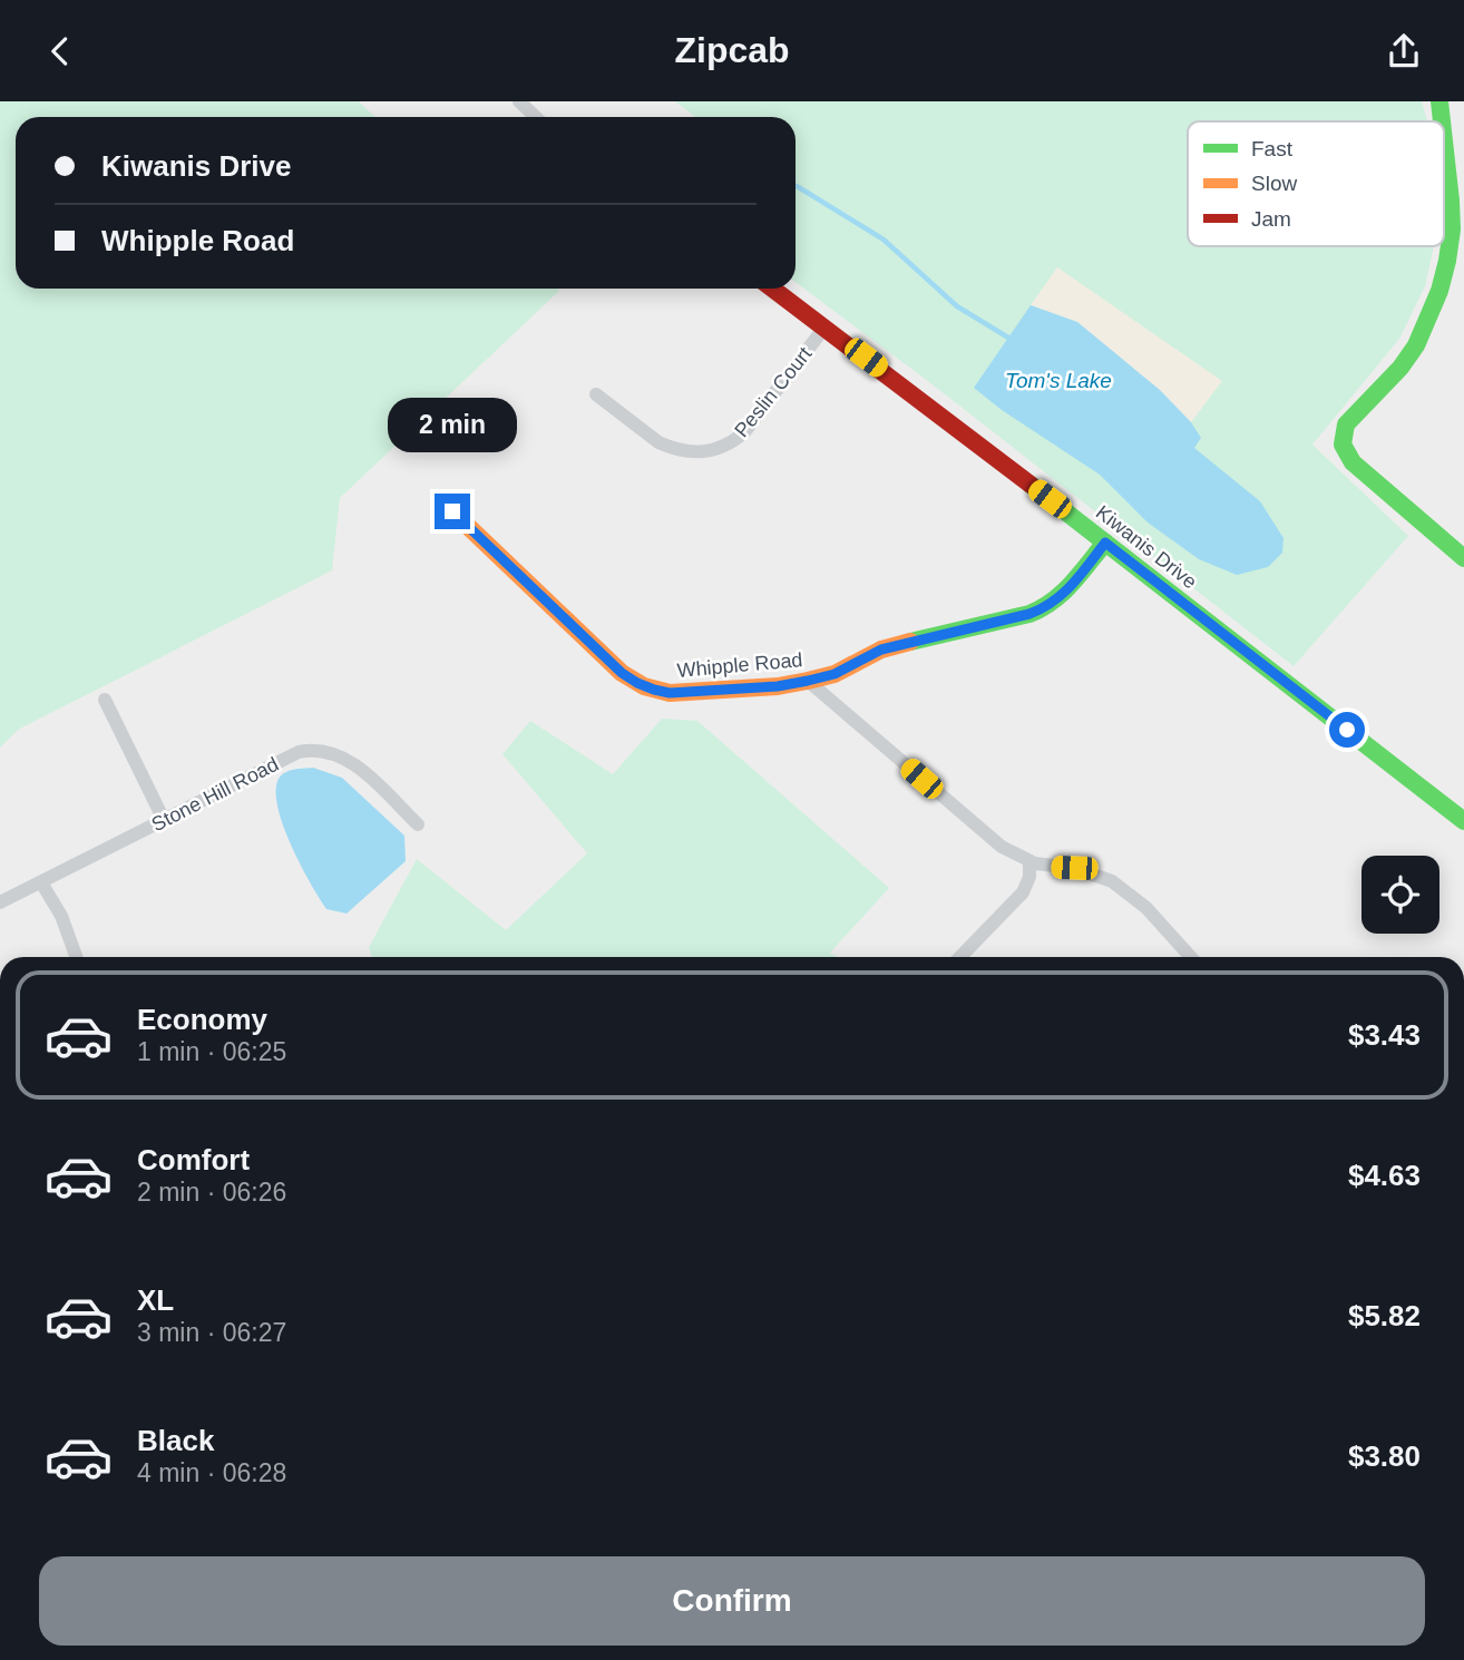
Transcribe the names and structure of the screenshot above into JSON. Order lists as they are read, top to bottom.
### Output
{
  "streets": {
    "street": [
      "Peslin Court",
      "Kiwanis Drive",
      "Whipple Road",
      "Stone Hill Road"
    ]
  },
  "crossings": [
    ["Peslin Court", "Kiwanis Drive"],
    ["Kiwanis Drive", "Whipple Road"]
  ],
  "water": ["Tom's Lake"],
  "legend": ["Fast", "Slow", "Jam"],
  "page": {
    "header": "Zipcab",
    "banner": ["Kiwanis Drive", "Whipple Road"],
    "bubble": "2 min",
    "list": [
      {
        "name": "Economy",
        "note": "1 min · 06:25",
        "value": "$3.43"
      },
      {
        "name": "Comfort",
        "note": "2 min · 06:26",
        "value": "$4.63"
      },
      {
        "name": "XL",
        "note": "3 min · 06:27",
        "value": "$5.82"
      },
      {
        "name": "Black",
        "note": "4 min · 06:28",
        "value": "$3.80"
      }
    ],
    "buttons": "Confirm"
  }
}
